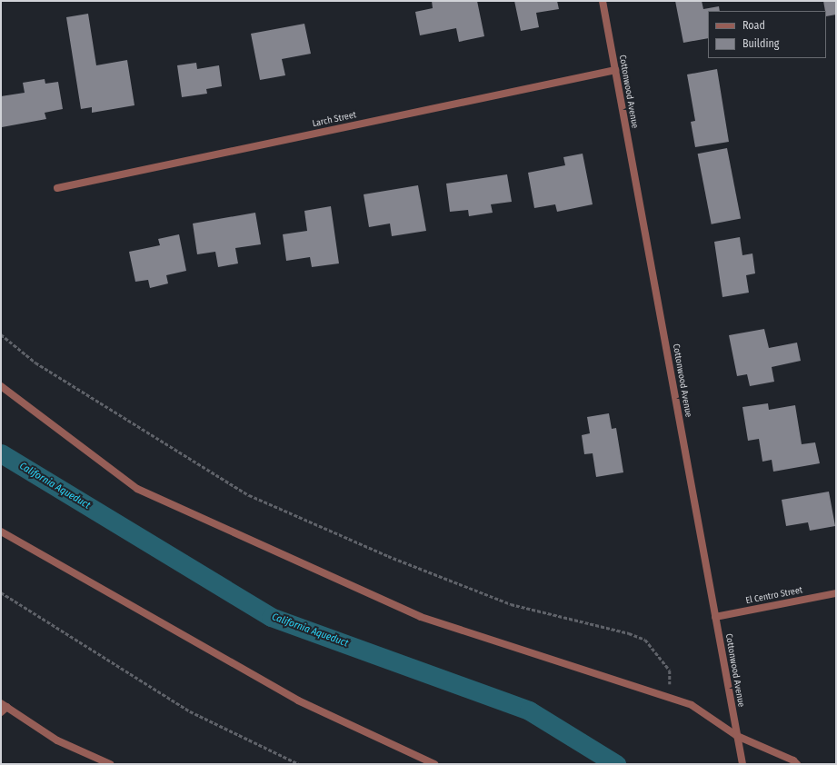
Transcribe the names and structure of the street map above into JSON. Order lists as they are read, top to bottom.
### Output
{
  "streets": {
    "street": ["Cottonwood Avenue", "Larch Street", "El Centro Street"]
  },
  "crossings": [
    ["Cottonwood Avenue", "Larch Street"],
    ["Cottonwood Avenue", "El Centro Street"]
  ],
  "water": ["California Aqueduct"],
  "legend": ["Road", "Building"]
}
